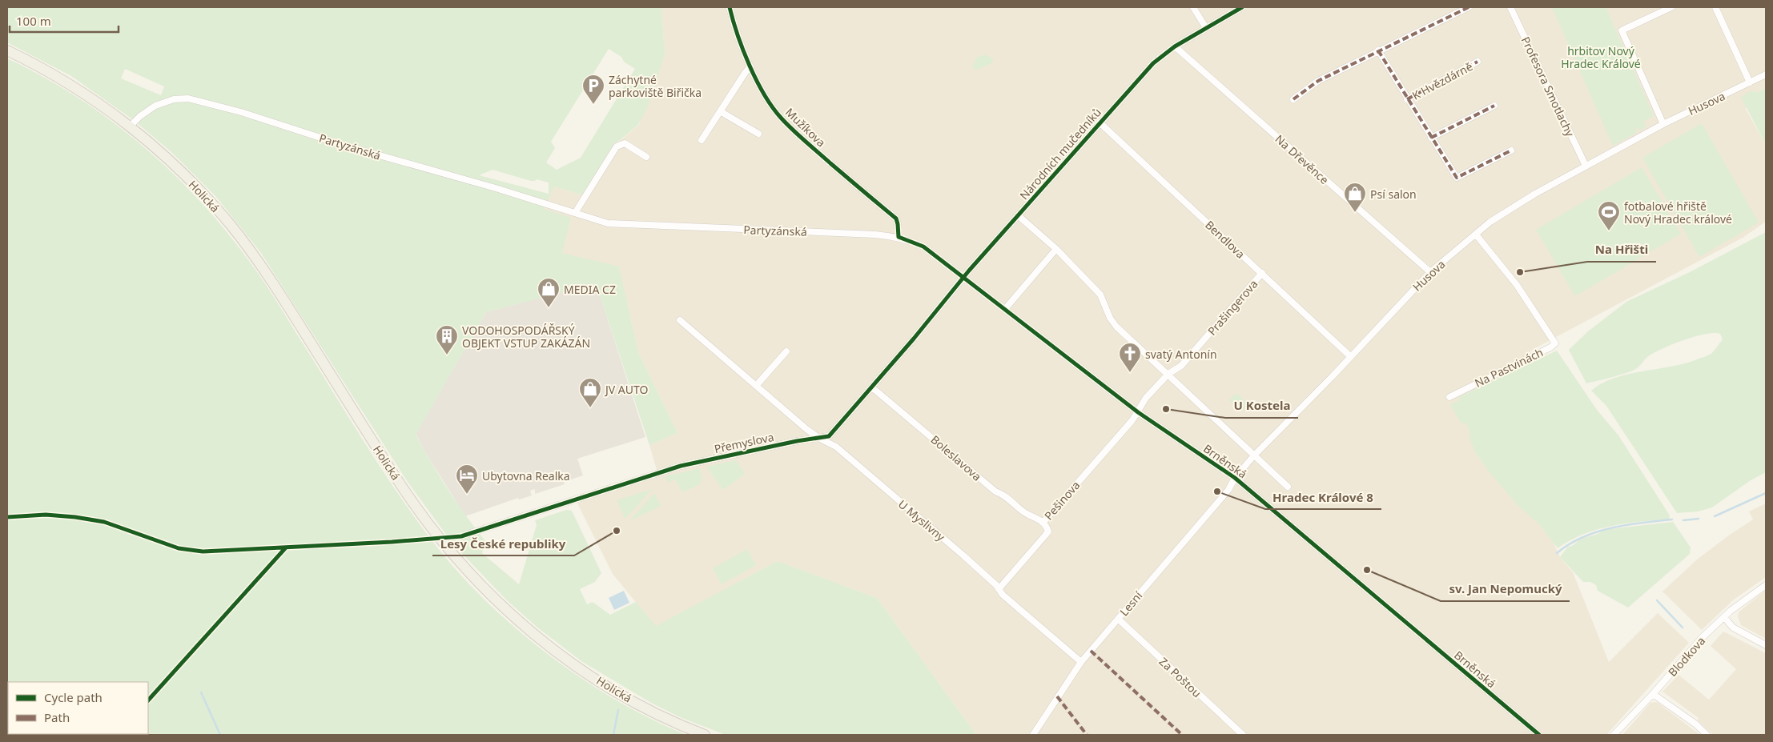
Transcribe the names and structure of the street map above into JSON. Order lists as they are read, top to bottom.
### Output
{
  "streets": {
    "main road": ["Holická"],
    "street": [
      "K Hvězdárně",
      "Profesora Smotlachy",
      "Husova",
      "Mužíkova",
      "Partyzánská",
      "Národních mučedníků",
      "Na Dřevěnce",
      "Bendlova",
      "Prašingerova",
      "Na Pastvinách",
      "Přemyslova",
      "Boleslavova",
      "Brněnská",
      "Pešinova",
      "U Myslivny",
      "Lesní",
      "Blodkova",
      "Za Poštou"
    ]
  },
  "crossings": [
    ["Profesora Smotlachy", "Husova"],
    ["Husova", "Národních mučedníků"],
    ["Husova", "Na Dřevěnce"],
    ["Husova", "Bendlova"],
    ["Husova", "Na Pastvinách"],
    ["Husova", "Brněnská"],
    ["Husova", "Lesní"],
    ["Mužíkova", "Partyzánská"],
    ["Partyzánská", "Národních mučedníků"],
    ["Partyzánská", "Holická"],
    ["Partyzánská", "Přemyslova"],
    ["Partyzánská", "Brněnská"],
    ["Národních mučedníků", "Na Dřevěnce"],
    ["Národních mučedníků", "Bendlova"],
    ["Národních mučedníků", "Prašingerova"],
    ["Národních mučedníků", "Přemyslova"],
    ["Národních mučedníků", "Brněnská"],
    ["Bendlova", "Prašingerova"],
    ["Prašingerova", "Brněnská"],
    ["Prašingerova", "Pešinova"],
    ["Přemyslova", "Boleslavova"],
    ["Přemyslova", "Brněnská"],
    ["Přemyslova", "U Myslivny"],
    ["Boleslavova", "Pešinova"],
    ["Brněnská", "Pešinova"],
    ["Brněnská", "Lesní"],
    ["Pešinova", "U Myslivny"],
    ["U Myslivny", "Lesní"],
    ["Lesní", "Za Poštou"]
  ],
  "parks": ["hrbitov Nový Hradec Králové"],
  "places": {
    "parking": ["Záchytné parkoviště Biřička"],
    "shop": ["Psí salon", "MEDIA CZ", "JV AUTO"],
    "sports": ["fotbalové hřiště Nový Hradec králové"],
    "other": [
      "Na Hřišti",
      "U Kostela",
      "Hradec Králové 8",
      "Lesy České republiky",
      "sv. Jan Nepomucký"
    ],
    "building": ["VODOHOSPODÁŘSKÝ OBJEKT VSTUP ZAKÁZÁN"],
    "church": ["svatý Antonín"],
    "hotel": ["Ubytovna Realka"]
  },
  "legend": ["Cycle path", "Path"],
  "scale_bar": "100 m"
}
